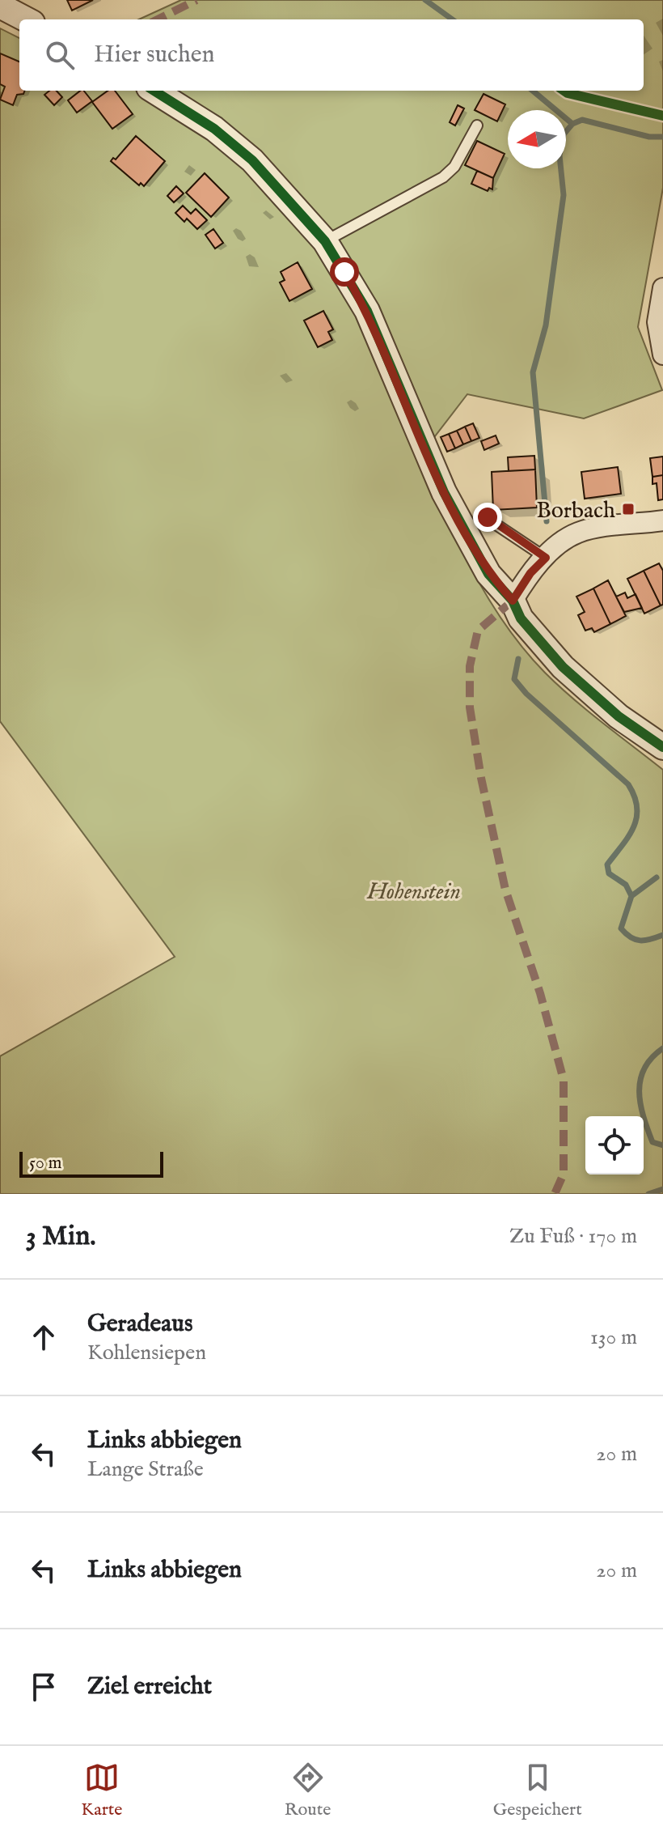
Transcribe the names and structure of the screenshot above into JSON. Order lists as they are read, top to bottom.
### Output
{
  "parks": ["Hohenstein"],
  "places": {
    "transit": ["Borbach"]
  },
  "scale_bar": "50 m",
  "north": "left",
  "page": {
    "search": "Hier suchen",
    "scale": "50 m",
    "heading": ["3 Min.", "Zu Fuß · 170 m"],
    "list": [
      ["Geradeaus", "Kohlensiepen", "130 m"],
      ["Links abbiegen", "Lange Straße", "20 m"],
      ["Links abbiegen", "20 m"],
      "Ziel erreicht"
    ],
    "nav": ["Karte", "Route", "Gespeichert"]
  }
}
